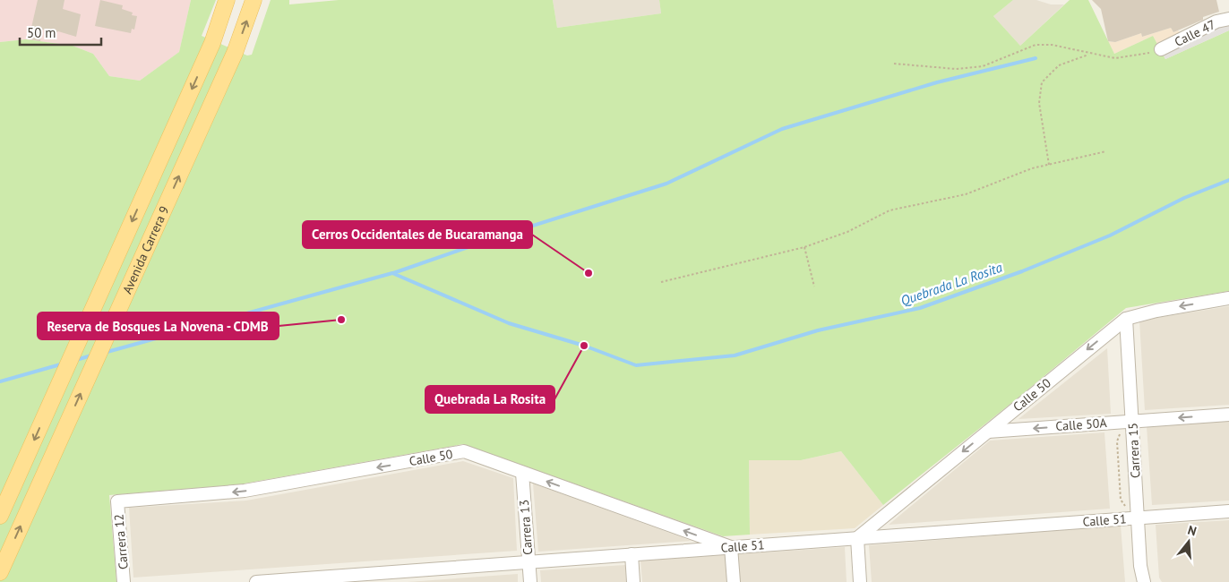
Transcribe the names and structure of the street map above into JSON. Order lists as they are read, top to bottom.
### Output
{
  "streets": {
    "main road": ["Avenida Carrera 9"],
    "street": [
      "Calle 47",
      "Calle 50",
      "Calle 50A",
      "Carrera 15",
      "Calle 51",
      "Carrera 13",
      "Carrera 12"
    ]
  },
  "crossings": [
    ["Calle 50", "Calle 50A"],
    ["Calle 50", "Carrera 15"],
    ["Calle 50", "Calle 51"],
    ["Calle 50", "Carrera 13"],
    ["Calle 50", "Carrera 12"],
    ["Calle 50A", "Carrera 15"],
    ["Carrera 15", "Calle 51"],
    ["Calle 51", "Carrera 13"]
  ],
  "one_way": ["Calle 50", "Calle 50A"],
  "water": ["Quebrada La Rosita"],
  "places": ["Cerros Occidentales de Bucaramanga", "Reserva de Bosques La Novena - CDMB", "Quebrada La Rosita"],
  "scale_bar": "50 m",
  "north": "top"
}
